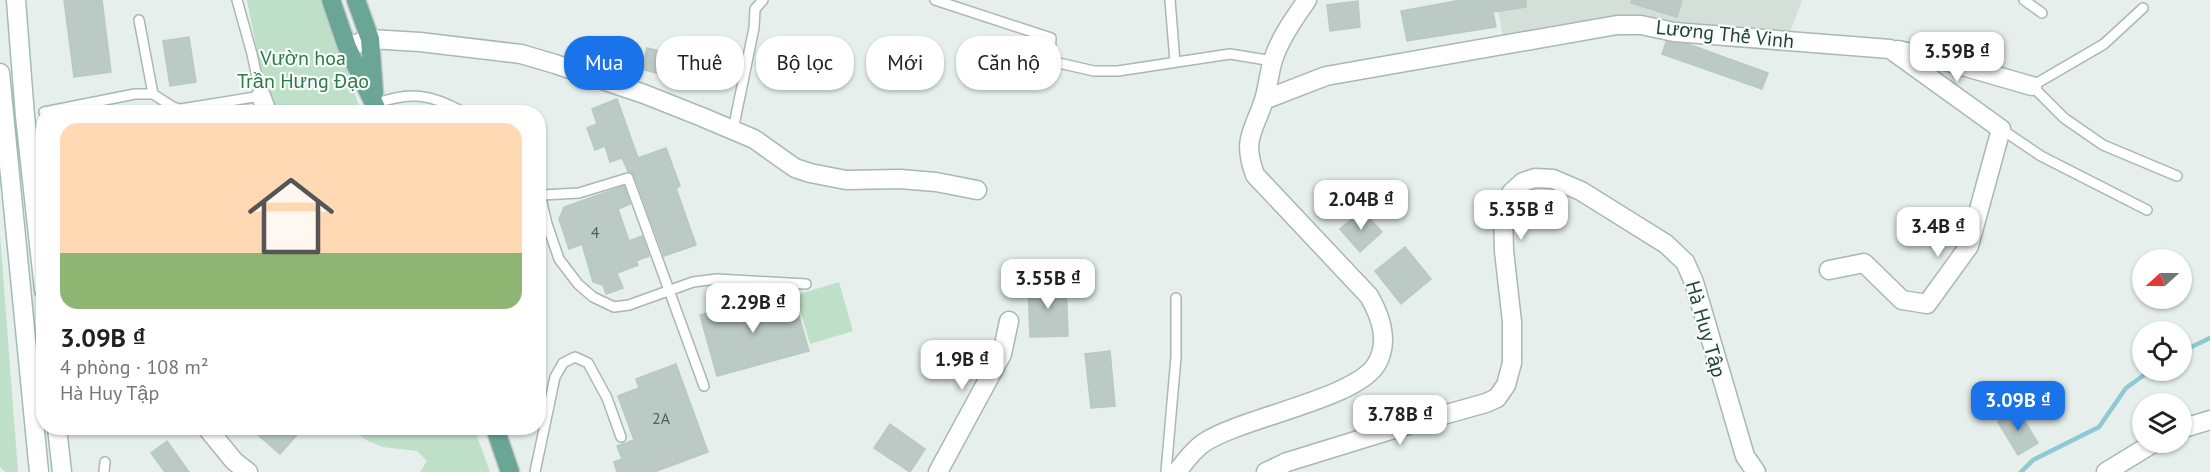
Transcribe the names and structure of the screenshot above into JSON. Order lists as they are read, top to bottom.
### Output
{
  "streets": {
    "street": ["Lương Thế Vinh", "Hà Huy Tập"]
  },
  "parks": ["Vườn hoa Trần Hưng Đạo"],
  "house_numbers": ["4", "2A"],
  "north": "left",
  "page": {
    "price": [
      "3.59B ₫",
      "2.04B ₫",
      "5.35B ₫",
      "3.4B ₫",
      "3.55B ₫",
      "2.29B ₫",
      "1.9B ₫",
      "3.09B ₫",
      "3.78B ₫"
    ],
    "chip": [
      "Mua",
      "Thuê",
      "Bộ lọc",
      "Mới",
      "Căn hộ"
    ],
    "list": [
      {
        "name": "3.09B ₫",
        "note": "4 phòng · 108 m² · Hà Huy Tập"
      }
    ]
  }
}
